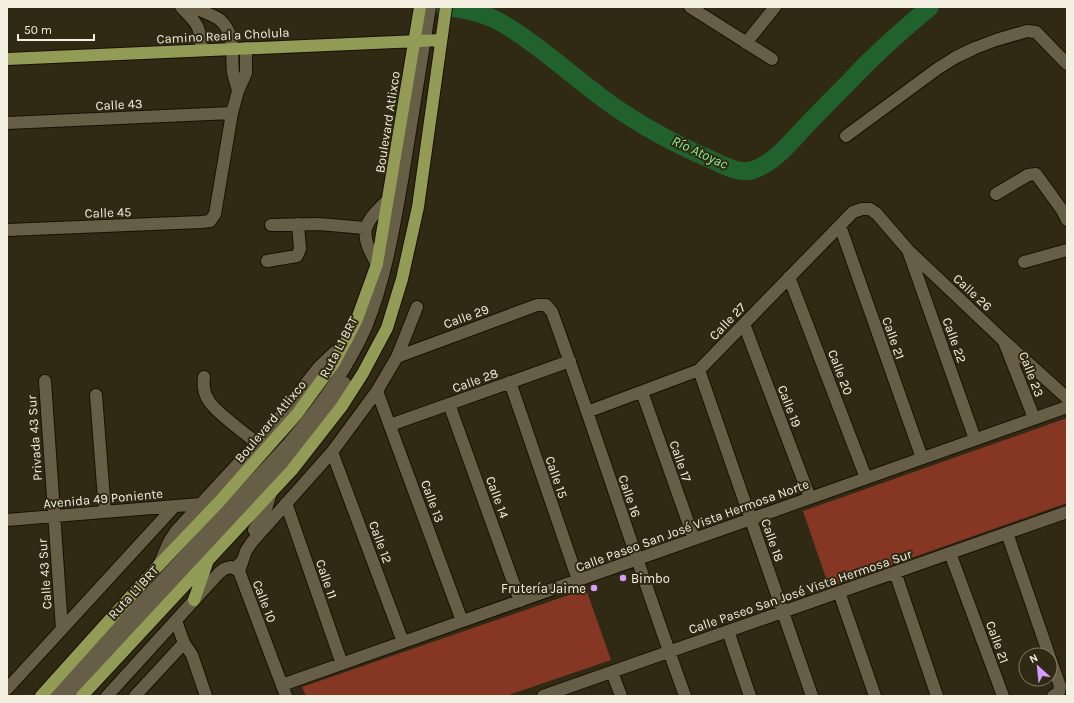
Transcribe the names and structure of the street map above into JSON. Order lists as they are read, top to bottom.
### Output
{
  "streets": {
    "main road": ["Camino Real a Cholula", "Boulevard Atlixco"],
    "street": [
      "Calle 43",
      "Calle 45",
      "Calle 26",
      "Calle 29",
      "Calle 27",
      "Calle 21",
      "Calle 22",
      "Ruta L1 BRT",
      "Calle 20",
      "Calle 23",
      "Calle 28",
      "Calle 19",
      "Privada 43 Sur",
      "Calle 17",
      "Calle 15",
      "Calle 16",
      "Calle 14",
      "Avenida 49 Poniente",
      "Calle 13",
      "Calle Paseo San José Vista Hermosa Norte",
      "Calle 18",
      "Calle 12",
      "Calle 43 Sur",
      "Calle 11",
      "Calle Paseo San José Vista Hermosa Sur",
      "Calle 10"
    ]
  },
  "crossings": [
    ["Camino Real a Cholula", "Boulevard Atlixco"],
    ["Camino Real a Cholula", "Ruta L1 BRT"],
    ["Calle 43", "Calle 45"],
    ["Boulevard Atlixco", "Ruta L1 BRT"],
    ["Calle 26", "Calle 27"],
    ["Calle 26", "Calle 22"],
    ["Calle 26", "Calle 23"],
    ["Calle 29", "Calle 16"],
    ["Calle 27", "Calle 21"],
    ["Calle 27", "Calle 20"],
    ["Calle 27", "Calle 19"],
    ["Calle 27", "Calle 17"],
    ["Calle 27", "Calle 16"],
    ["Calle 27", "Calle 18"],
    ["Calle 21", "Calle Paseo San José Vista Hermosa Norte"],
    ["Calle 21", "Calle Paseo San José Vista Hermosa Sur"],
    ["Calle 22", "Calle Paseo San José Vista Hermosa Norte"],
    ["Calle 20", "Calle Paseo San José Vista Hermosa Norte"],
    ["Calle 23", "Calle Paseo San José Vista Hermosa Norte"],
    ["Calle 28", "Calle 15"],
    ["Calle 28", "Calle 16"],
    ["Calle 28", "Calle 14"],
    ["Calle 28", "Calle 13"],
    ["Calle 19", "Calle Paseo San José Vista Hermosa Norte"],
    ["Privada 43 Sur", "Avenida 49 Poniente"],
    ["Privada 43 Sur", "Calle 43 Sur"],
    ["Calle 17", "Calle Paseo San José Vista Hermosa Norte"],
    ["Calle 15", "Calle Paseo San José Vista Hermosa Norte"],
    ["Calle 16", "Calle Paseo San José Vista Hermosa Norte"],
    ["Calle 16", "Calle Paseo San José Vista Hermosa Sur"],
    ["Calle 14", "Calle Paseo San José Vista Hermosa Norte"],
    ["Avenida 49 Poniente", "Calle 43 Sur"],
    ["Calle 13", "Calle Paseo San José Vista Hermosa Norte"],
    ["Calle Paseo San José Vista Hermosa Norte", "Calle 18"],
    ["Calle Paseo San José Vista Hermosa Norte", "Calle 12"],
    ["Calle Paseo San José Vista Hermosa Norte", "Calle 11"],
    ["Calle Paseo San José Vista Hermosa Norte", "Calle 10"],
    ["Calle 18", "Calle Paseo San José Vista Hermosa Sur"]
  ],
  "water": ["Río Atoyac"],
  "places": ["Bimbo", "Frutería Jaime"],
  "scale_bar": "50 m",
  "north": "top left"
}
